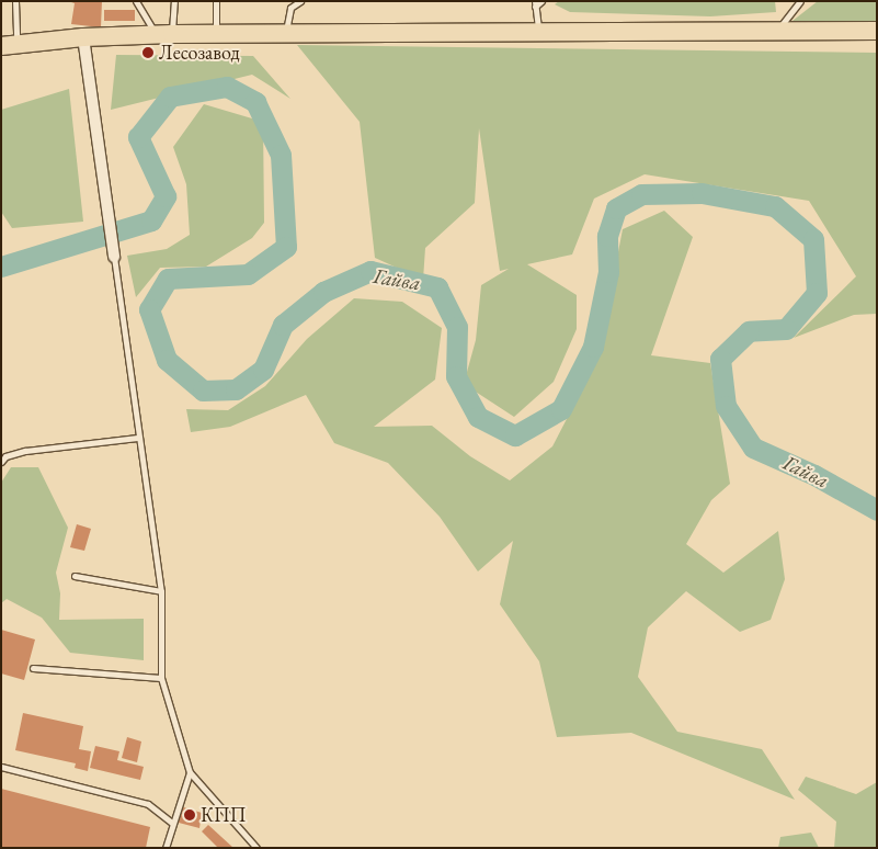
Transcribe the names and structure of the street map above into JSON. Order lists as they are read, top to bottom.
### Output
{
  "water": ["Гайва"],
  "places": ["Лесозавод", "КПП"]
}
